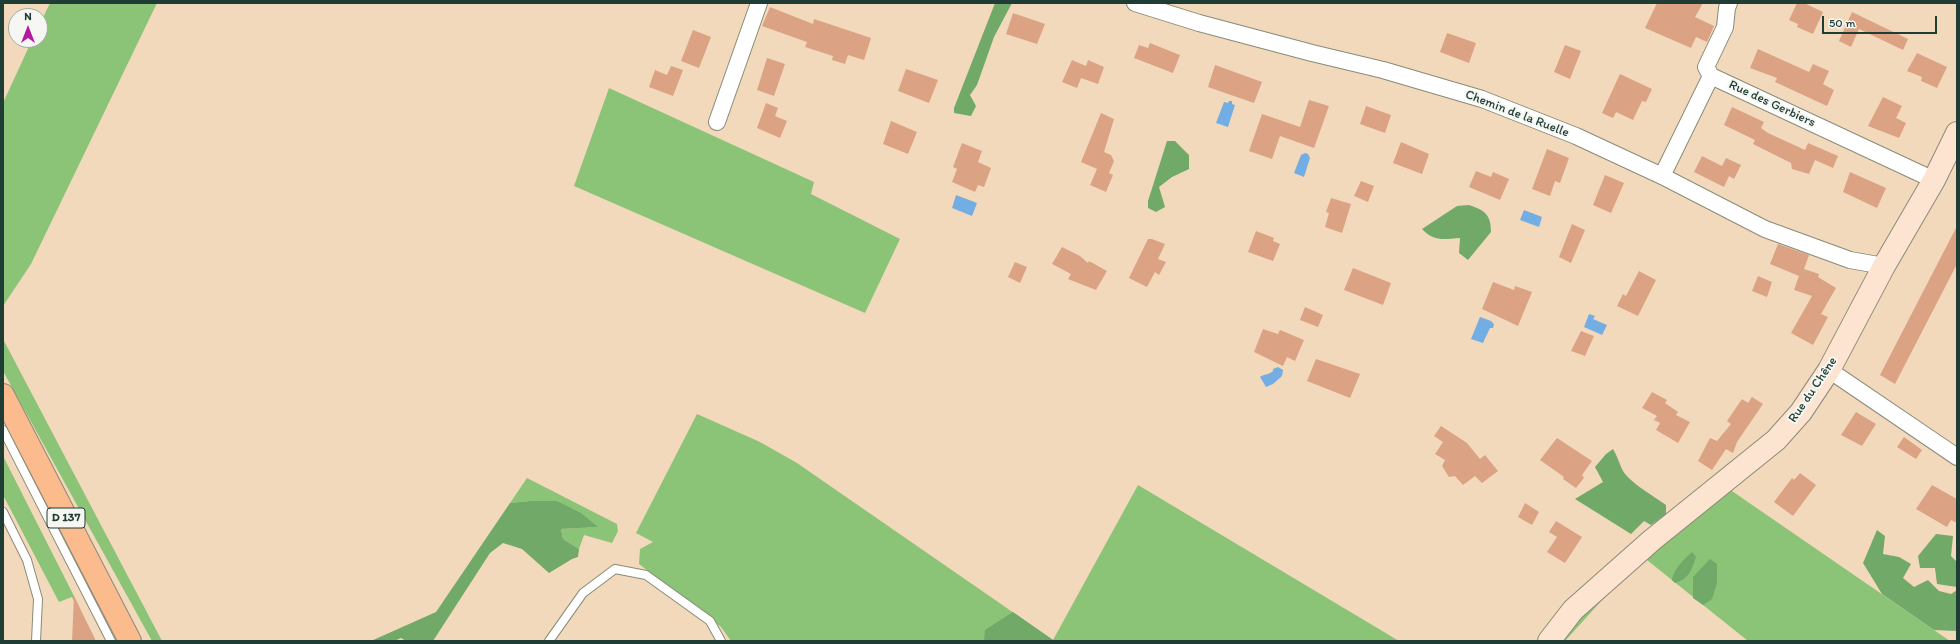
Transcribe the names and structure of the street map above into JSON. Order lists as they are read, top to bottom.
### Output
{
  "streets": {
    "main road": ["D 137"],
    "street": ["Rue des Gerbiers", "Chemin de la Ruelle", "Rue du Chêne"]
  },
  "crossings": [
    ["Rue des Gerbiers", "Rue du Chêne"],
    ["Chemin de la Ruelle", "Rue du Chêne"]
  ],
  "scale_bar": "50 m",
  "north": "top"
}
